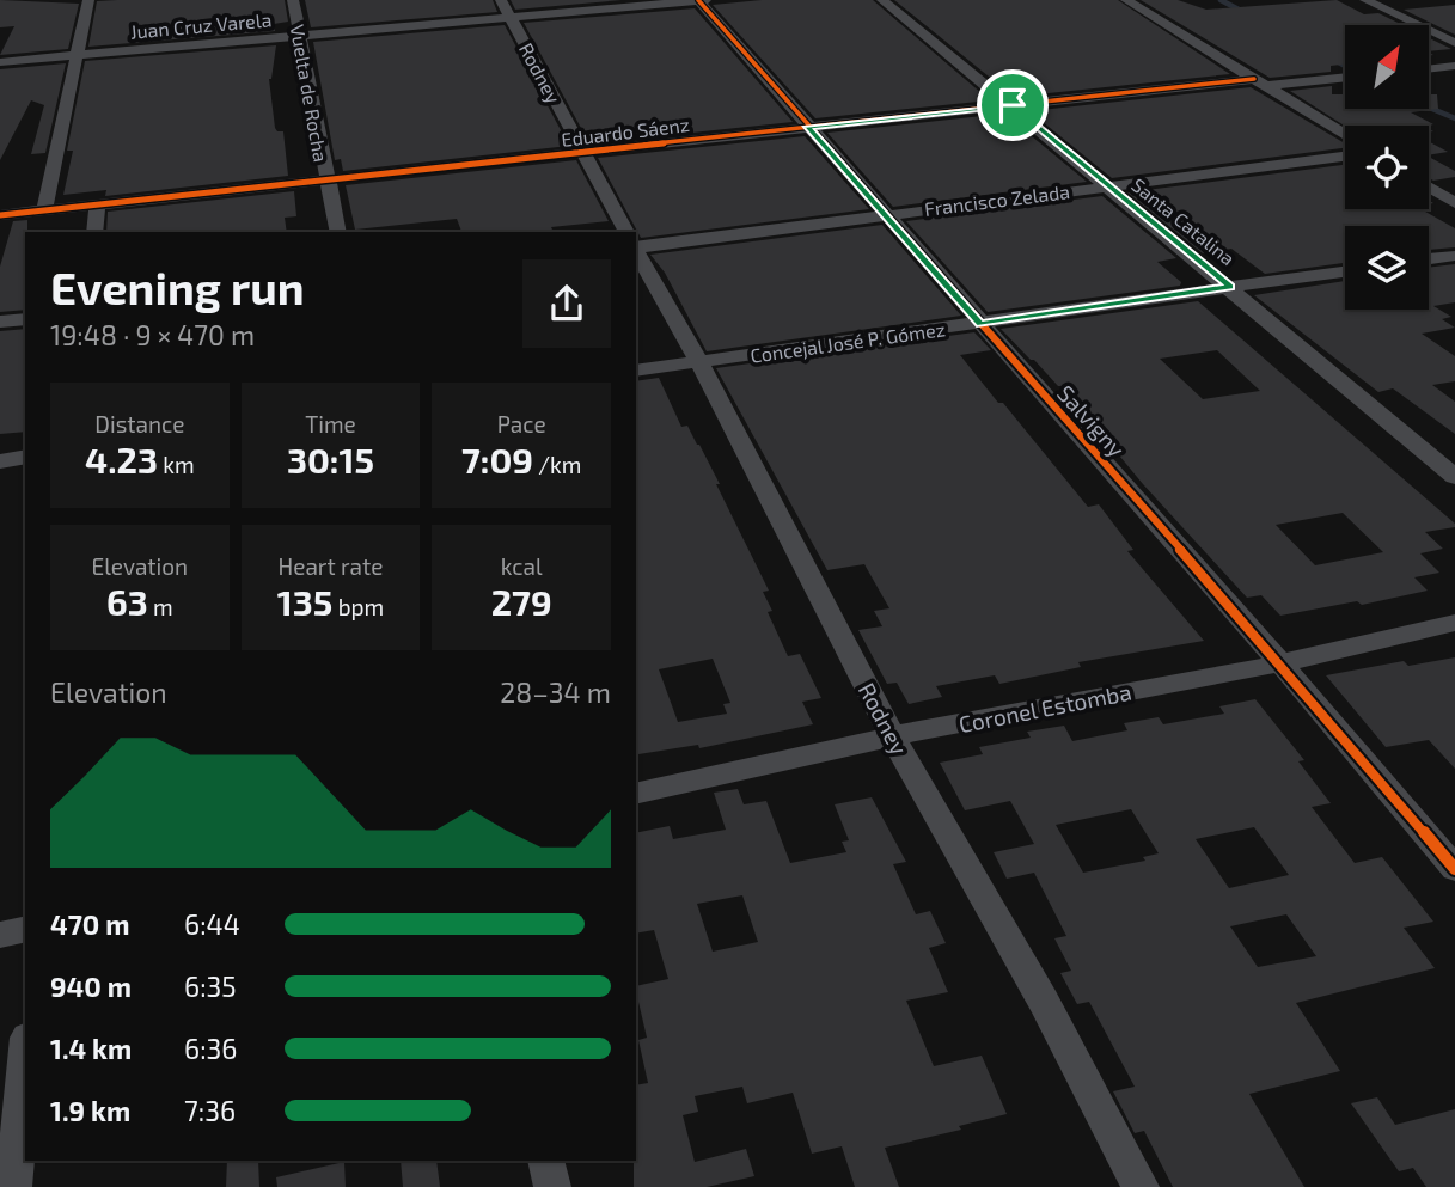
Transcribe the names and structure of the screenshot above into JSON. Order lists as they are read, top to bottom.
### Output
{
  "streets": {
    "street": [
      "Juan Cruz Varela",
      "Rodney",
      "Vuelta de Rocha",
      "Eduardo Sáenz",
      "Francisco Zelada",
      "Santa Catalina",
      "Concejal José P. Gómez",
      "Salvigny",
      "Coronel Estomba"
    ]
  },
  "crossings": [
    ["Juan Cruz Varela", "Rodney"],
    ["Juan Cruz Varela", "Vuelta de Rocha"],
    ["Juan Cruz Varela", "Salvigny"],
    ["Rodney", "Eduardo Sáenz"],
    ["Rodney", "Concejal José P. Gómez"],
    ["Rodney", "Coronel Estomba"],
    ["Vuelta de Rocha", "Eduardo Sáenz"],
    ["Eduardo Sáenz", "Santa Catalina"],
    ["Eduardo Sáenz", "Salvigny"],
    ["Francisco Zelada", "Santa Catalina"],
    ["Francisco Zelada", "Salvigny"],
    ["Santa Catalina", "Concejal José P. Gómez"],
    ["Concejal José P. Gómez", "Salvigny"],
    ["Salvigny", "Coronel Estomba"]
  ],
  "north": "top right",
  "page": {
    "heading": ["Evening run", "19:48 · 9 × 470 m"],
    "stats": [
      ["Distance", "4.23 km"],
      ["Time", "30:15"],
      ["Pace", "7:09 /km"],
      ["Elevation", "63 m"],
      ["Heart rate", "135 bpm"],
      ["kcal", "279"]
    ],
    "chart": ["Elevation", "28–34 m"],
    "list": [
      {
        "name": "470 m",
        "note": "6:44"
      },
      {
        "name": "940 m",
        "note": "6:35"
      },
      {
        "name": "1.4 km",
        "note": "6:36"
      },
      {
        "name": "1.9 km",
        "note": "7:36"
      }
    ]
  }
}
